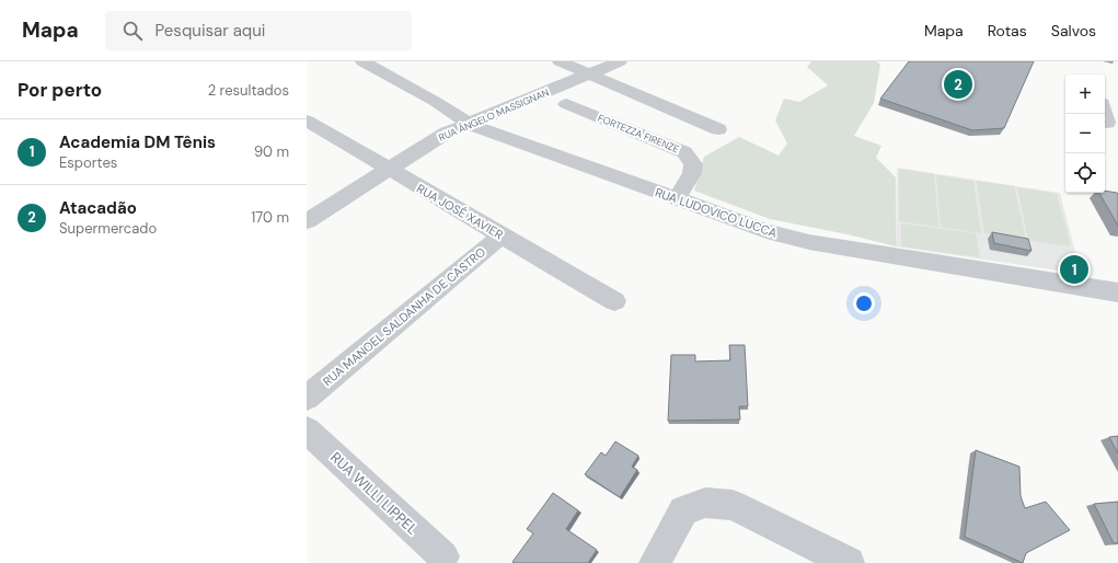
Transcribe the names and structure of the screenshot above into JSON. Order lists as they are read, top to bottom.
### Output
{
  "streets": {
    "street": [
      "RUA ÂNGELO MASSIGNAN",
      "FORTEZZA FIRENZE",
      "RUA JOSÉ XAVIER",
      "RUA LUDOVICO LUCCA",
      "RUA MANOEL SALDANHA DE CASTRO",
      "RUA WILLI LIPPEL"
    ]
  },
  "crossings": [
    ["RUA ÂNGELO MASSIGNAN", "RUA JOSÉ XAVIER"],
    ["RUA ÂNGELO MASSIGNAN", "RUA LUDOVICO LUCCA"],
    ["FORTEZZA FIRENZE", "RUA LUDOVICO LUCCA"],
    ["RUA JOSÉ XAVIER", "RUA MANOEL SALDANHA DE CASTRO"]
  ],
  "page": {
    "header": "Mapa",
    "search": "Pesquisar aqui",
    "nav": ["Mapa", "Rotas", "Salvos"],
    "heading": ["Por perto", "2 resultados"],
    "pins": ["2", "1"],
    "map_buttons": ["+", "−"],
    "list": [
      {
        "mark": "1",
        "name": "Academia DM Tênis",
        "note": "Esportes",
        "value": "90 m"
      },
      {
        "mark": "2",
        "name": "Atacadão",
        "note": "Supermercado",
        "value": "170 m"
      }
    ]
  }
}
